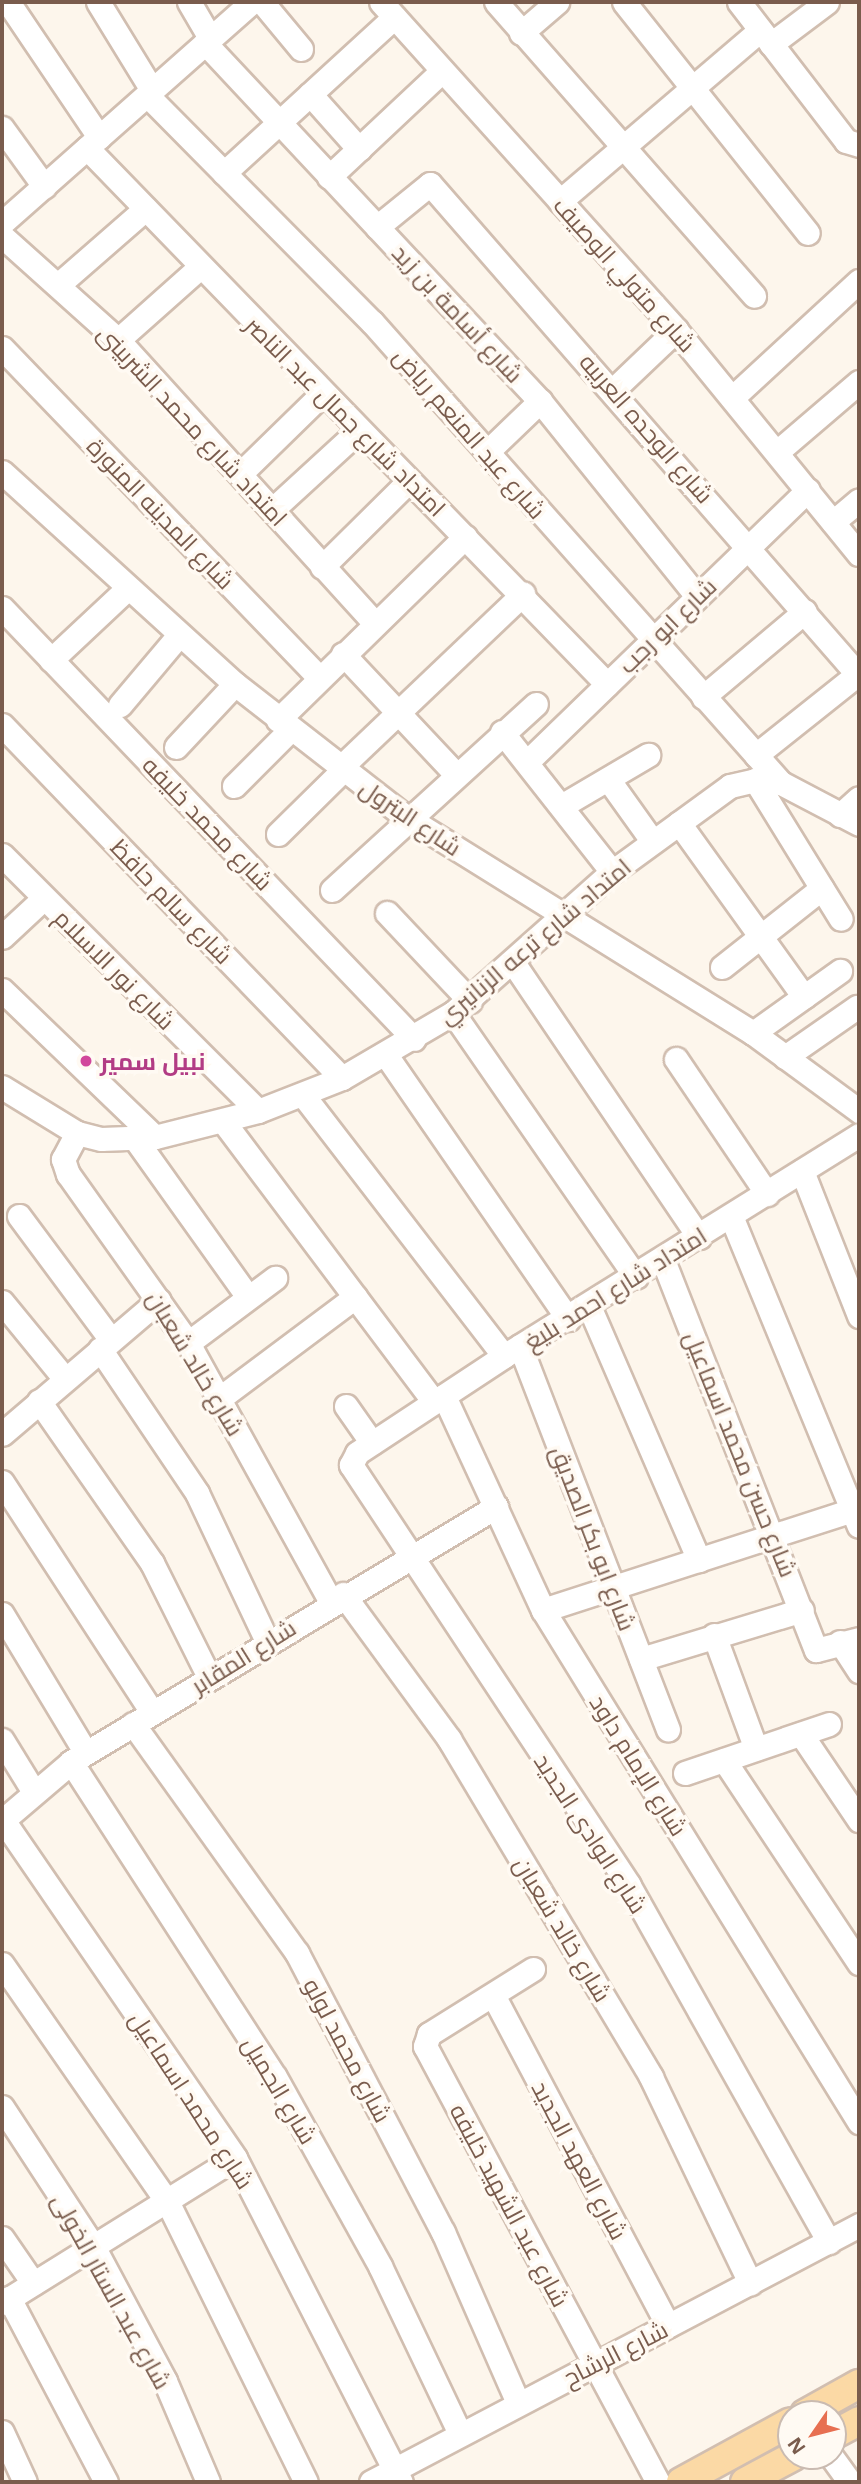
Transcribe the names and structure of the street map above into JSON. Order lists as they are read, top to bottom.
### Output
{
  "streets": {
    "street": [
      "شارع متولي الوصيف",
      "شارع أسامة بن زيد",
      "امتداد شارع جمال عبد الناصر",
      "امتداد شارع محمد الشربينى",
      "شارع الوحده العربيه",
      "شارع عبد المنعم رياض",
      "شارع المدينه المنورة",
      "شارع ابو رجب",
      "شارع البترول",
      "شارع محمد خليفه",
      "شارع سالم حافظ",
      "امتداد شارع ترعه الزنانيري",
      "شارع نور الاسلام",
      "امتداد شارع احمد بليغ",
      "شارع خالد شعبان",
      "شارع حسن محمد اسماعيل",
      "شارع ابو بكر الصديق",
      "شارع المقابر",
      "شارع الإمام داود",
      "شارع الوادى الجديد",
      "شارع محمد لولو",
      "شارع الجميل",
      "شارع محمد اسماعيل",
      "شارع العهد الجديد",
      "شارع عبد الشهيد خليفه",
      "شارع عبد الستار الخولى",
      "شارع الرشاح"
    ]
  },
  "crossings": [
    ["شارع متولي الوصيف", "شارع ابو رجب"],
    ["شارع أسامة بن زيد", "شارع الوحده العربيه"],
    ["شارع أسامة بن زيد", "شارع ابو رجب"],
    ["امتداد شارع جمال عبد الناصر", "شارع ابو رجب"],
    ["شارع الوحده العربيه", "شارع ابو رجب"],
    ["شارع عبد المنعم رياض", "شارع ابو رجب"],
    ["شارع عبد المنعم رياض", "امتداد شارع ترعه الزنانيري"],
    ["شارع البترول", "امتداد شارع ترعه الزنانيري"],
    ["شارع محمد خليفه", "امتداد شارع ترعه الزنانيري"],
    ["شارع سالم حافظ", "امتداد شارع ترعه الزنانيري"],
    ["امتداد شارع ترعه الزنانيري", "شارع نور الاسلام"],
    ["امتداد شارع ترعه الزنانيري", "شارع ابو بكر الصديق"],
    ["امتداد شارع ترعه الزنانيري", "شارع الإمام داود"],
    ["امتداد شارع احمد بليغ", "شارع حسن محمد اسماعيل"],
    ["امتداد شارع احمد بليغ", "شارع ابو بكر الصديق"],
    ["امتداد شارع احمد بليغ", "شارع الإمام داود"],
    ["امتداد شارع احمد بليغ", "شارع الوادى الجديد"],
    ["شارع خالد شعبان", "شارع المقابر"],
    ["شارع خالد شعبان", "شارع الرشاح"],
    ["شارع المقابر", "شارع الإمام داود"],
    ["شارع المقابر", "شارع الوادى الجديد"],
    ["شارع المقابر", "شارع محمد لولو"],
    ["شارع المقابر", "شارع الجميل"],
    ["شارع المقابر", "شارع محمد اسماعيل"],
    ["شارع الوادى الجديد", "شارع الرشاح"],
    ["شارع محمد لولو", "شارع الرشاح"],
    ["شارع الجميل", "شارع الرشاح"],
    ["شارع محمد اسماعيل", "شارع الرشاح"],
    ["شارع العهد الجديد", "شارع عبد الشهيد خليفه"],
    ["شارع العهد الجديد", "شارع الرشاح"],
    ["شارع عبد الشهيد خليفه", "شارع الرشاح"]
  ],
  "places": ["نبيل سمير"],
  "north": "bottom left"
}
